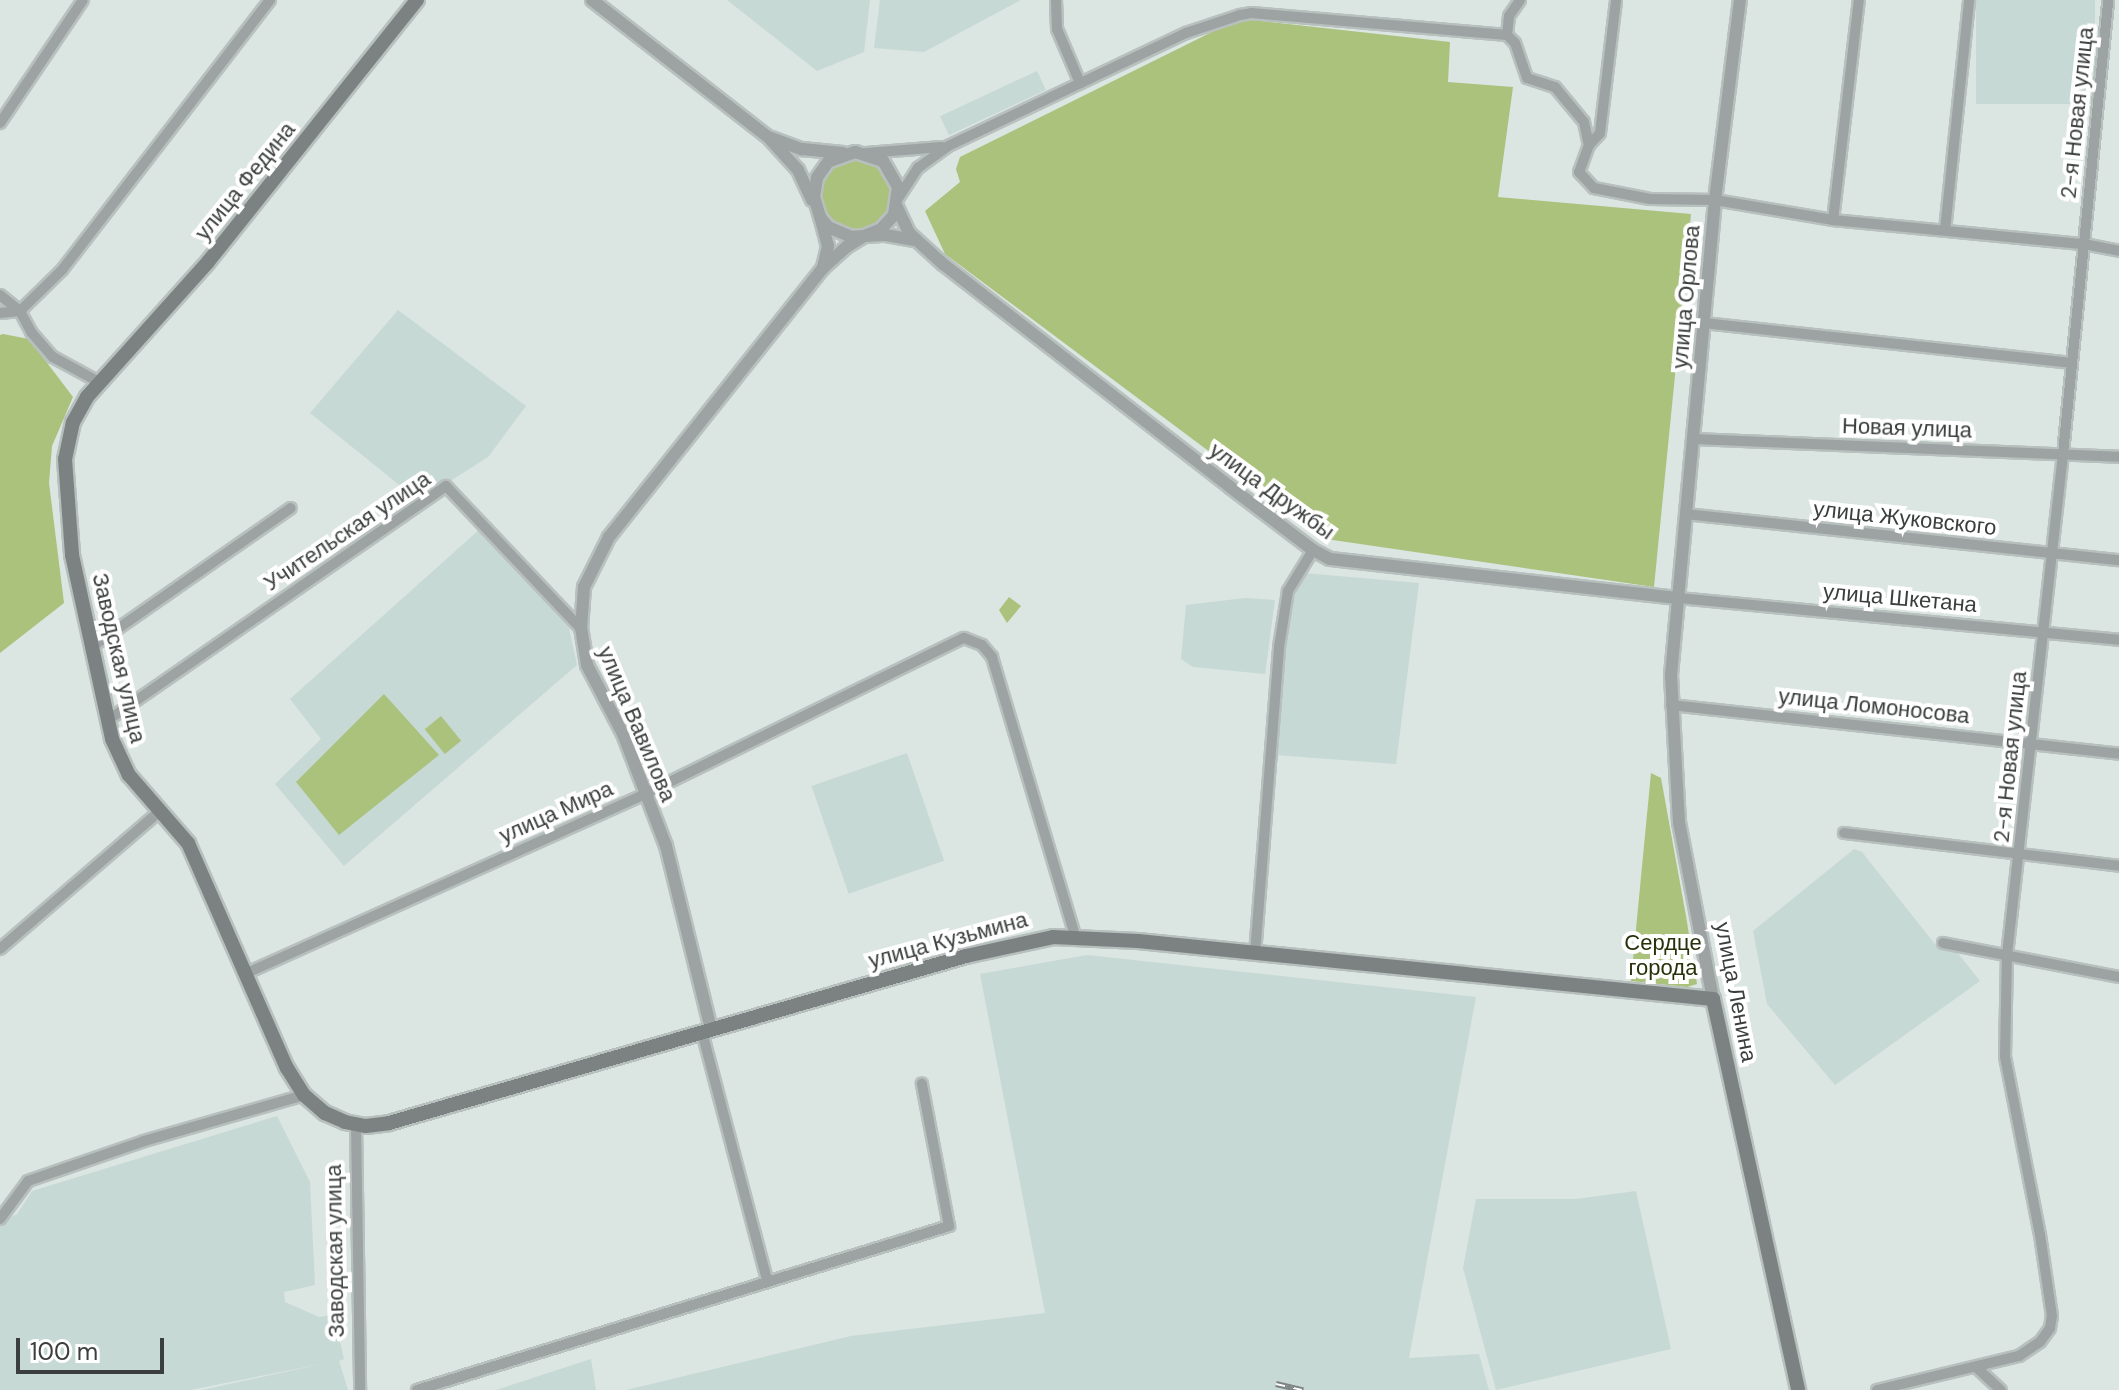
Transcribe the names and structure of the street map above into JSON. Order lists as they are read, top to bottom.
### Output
{
  "streets": {
    "main road": [
      "улица Федина",
      "Заводская улица",
      "улица Кузьмина",
      "улица Ленина"
    ],
    "street": [
      "2-я Новая улица",
      "улица Орлова",
      "Новая улица",
      "улица Дружбы",
      "улица Жуковского",
      "Учительская улица",
      "улица Шкетана",
      "улица Ломоносова",
      "улица Вавилова",
      "улица Мира"
    ]
  },
  "crossings": [
    ["2-я Новая улица", "Новая улица"],
    ["2-я Новая улица", "улица Жуковского"],
    ["2-я Новая улица", "улица Шкетана"],
    ["2-я Новая улица", "улица Ломоносова"],
    ["улица Федина", "Заводская улица"],
    ["улица Орлова", "Новая улица"],
    ["улица Орлова", "улица Дружбы"],
    ["улица Орлова", "улица Жуковского"],
    ["улица Орлова", "улица Шкетана"],
    ["улица Орлова", "улица Ленина"],
    ["улица Дружбы", "улица Шкетана"],
    ["улица Дружбы", "улица Ленина"],
    ["Учительская улица", "Заводская улица"],
    ["Учительская улица", "улица Вавилова"],
    ["улица Шкетана", "улица Ленина"],
    ["Заводская улица", "улица Мира"],
    ["Заводская улица", "улица Кузьмина"],
    ["улица Ломоносова", "улица Ленина"],
    ["улица Вавилова", "улица Мира"],
    ["улица Вавилова", "улица Кузьмина"],
    ["улица Мира", "улица Кузьмина"],
    ["улица Кузьмина", "улица Ленина"]
  ],
  "parks": ["Сердце города"],
  "scale_bar": "100 m"
}
